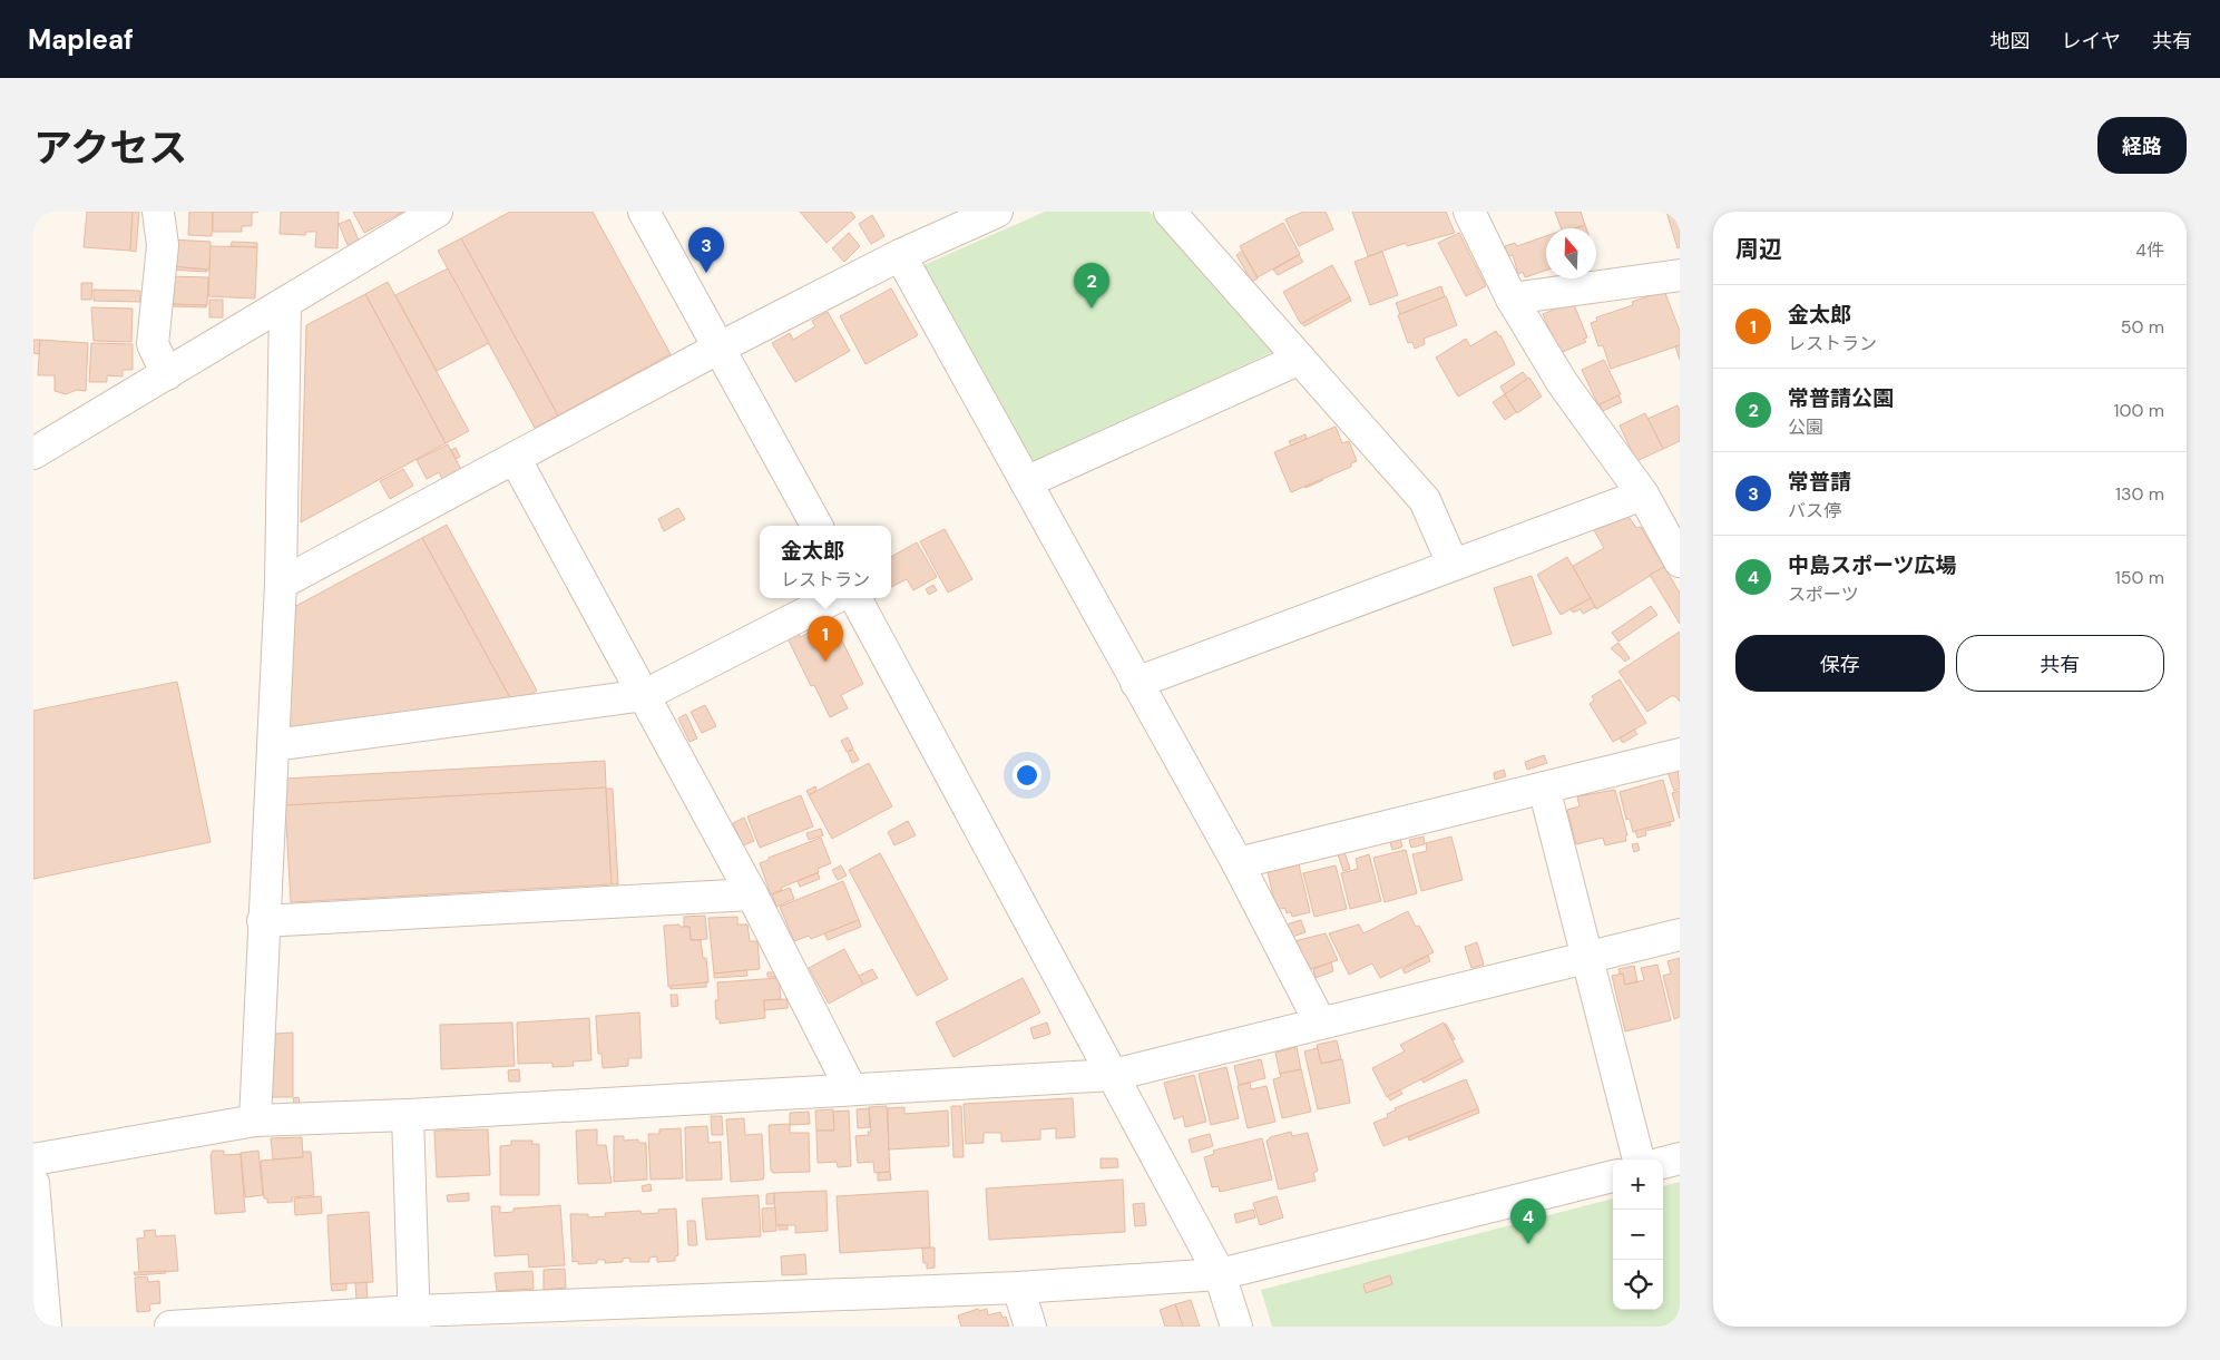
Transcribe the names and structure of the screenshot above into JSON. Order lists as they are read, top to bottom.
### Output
{
  "north": "top",
  "page": {
    "header": "Mapleaf",
    "nav": ["地図", "レイヤ", "共有"],
    "title": "アクセス",
    "buttons": [
      "経路",
      ["保存", "共有"]
    ],
    "heading": ["周辺", "4件"],
    "pins": [
      "3",
      "2",
      "1",
      "4"
    ],
    "list": [
      {
        "mark": "1",
        "name": "金太郎",
        "note": "レストラン",
        "value": "50 m"
      },
      {
        "mark": "2",
        "name": "常普請公園",
        "note": "公園",
        "value": "100 m"
      },
      {
        "mark": "3",
        "name": "常普請",
        "note": "バス停",
        "value": "130 m"
      },
      {
        "mark": "4",
        "name": "中島スポーツ広場",
        "note": "スポーツ",
        "value": "150 m"
      }
    ],
    "popup": ["金太郎", "レストラン"],
    "map_buttons": ["+", "−"]
  }
}
